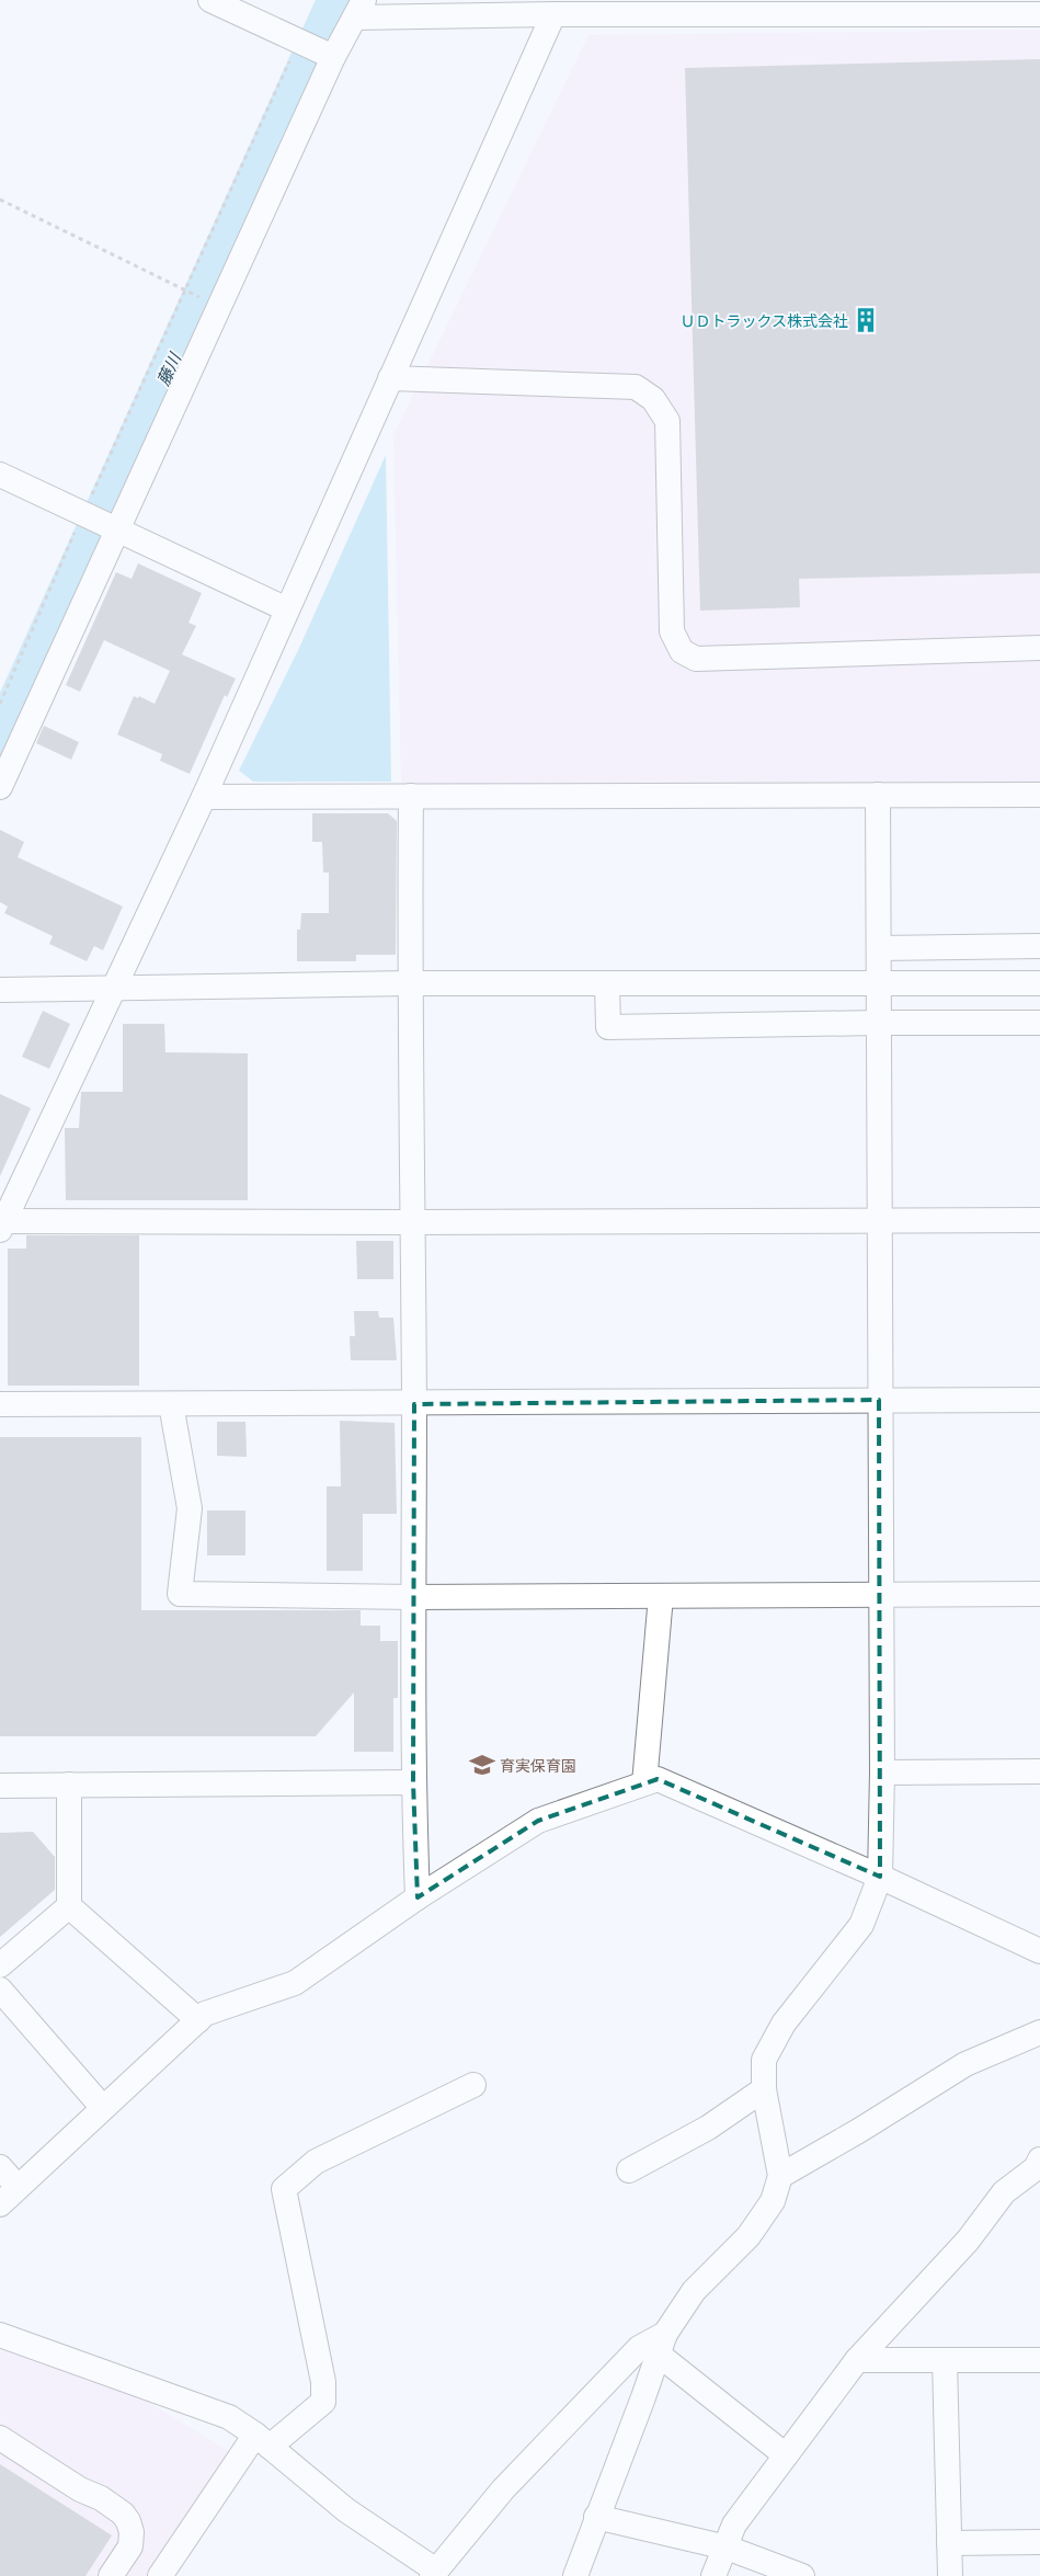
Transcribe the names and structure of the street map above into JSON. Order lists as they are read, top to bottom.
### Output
{
  "water": ["藤川"],
  "places": {
    "building": ["ＵＤトラックス株式会社"],
    "school or university": ["育実保育園"]
  }
}
